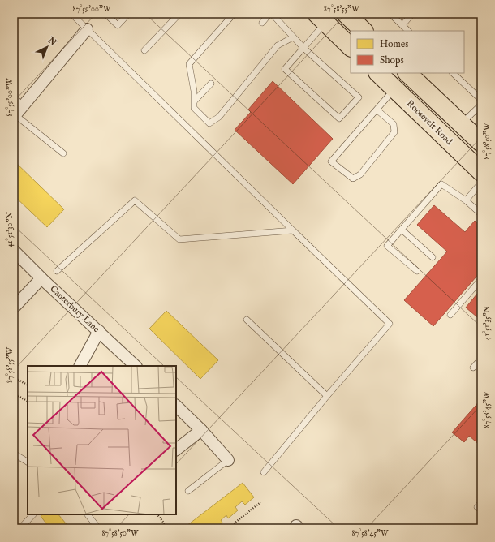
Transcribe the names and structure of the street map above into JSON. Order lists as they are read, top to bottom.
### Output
{
  "streets": {
    "main road": ["Roosevelt Road"],
    "street": ["Canterbury Lane"]
  },
  "legend": ["Homes", "Shops"],
  "north": "top right",
  "coordinates": [
    "87°59'00\"W",
    "87°58'55\"W",
    "87°58'50\"W",
    "41°51'30\"N",
    "41°51'35\"N",
    "87°58'45\"W"
  ]
}
